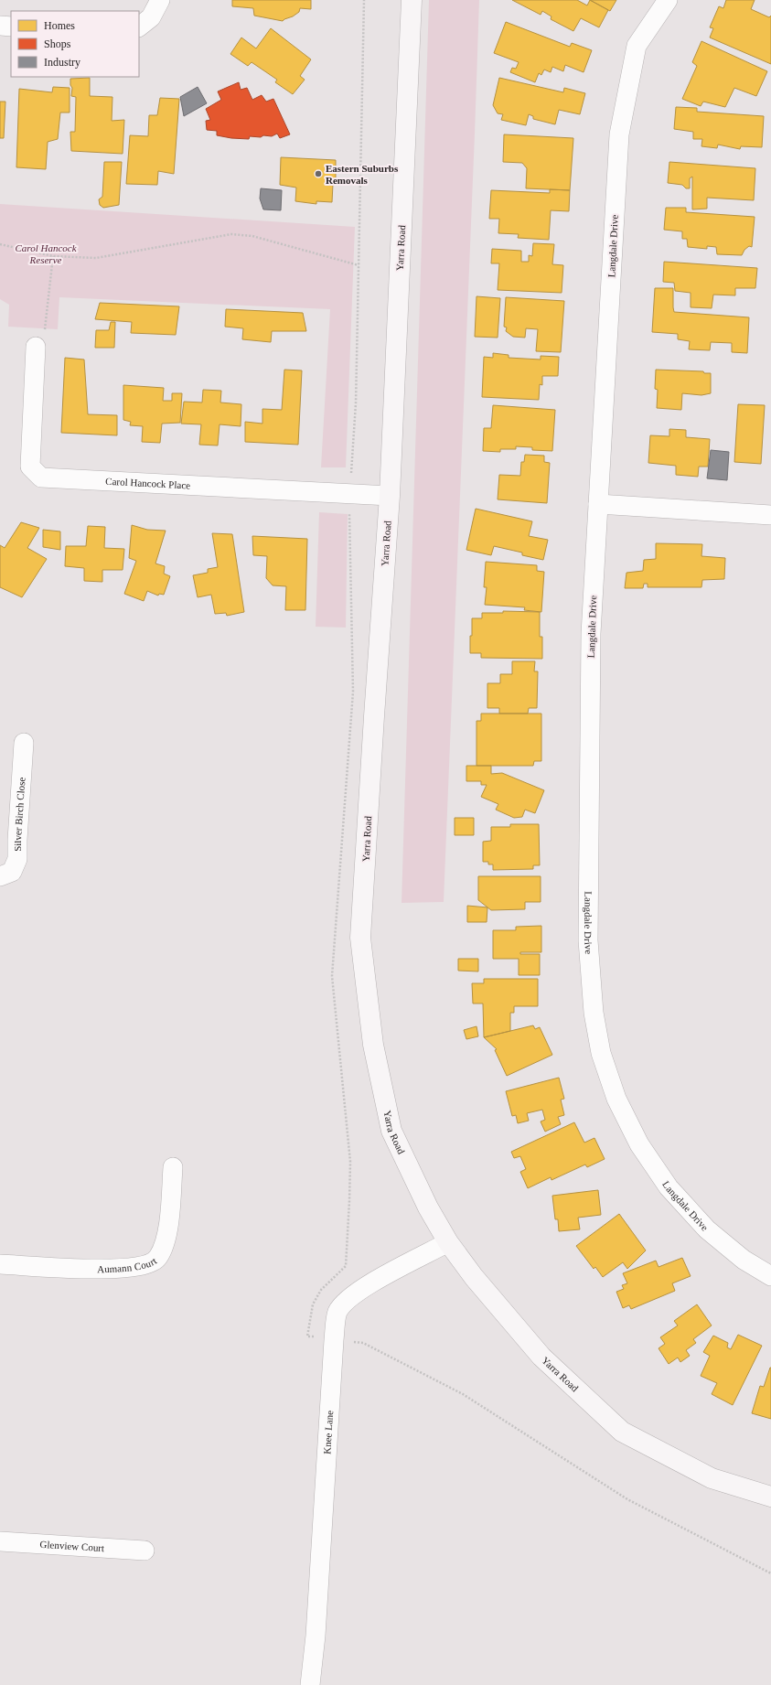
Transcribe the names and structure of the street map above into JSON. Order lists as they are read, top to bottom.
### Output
{
  "streets": {
    "main road": ["Yarra Road"],
    "street": [
      "Langdale Drive",
      "Carol Hancock Place",
      "Silver Birch Close",
      "Aumann Court",
      "Knee Lane",
      "Glenview Court"
    ]
  },
  "crossings": [
    ["Yarra Road", "Carol Hancock Place"],
    ["Yarra Road", "Knee Lane"]
  ],
  "parks": ["Carol Hancock Reserve"],
  "places": ["Eastern Suburbs Removals"],
  "legend": ["Homes", "Shops", "Industry"]
}
